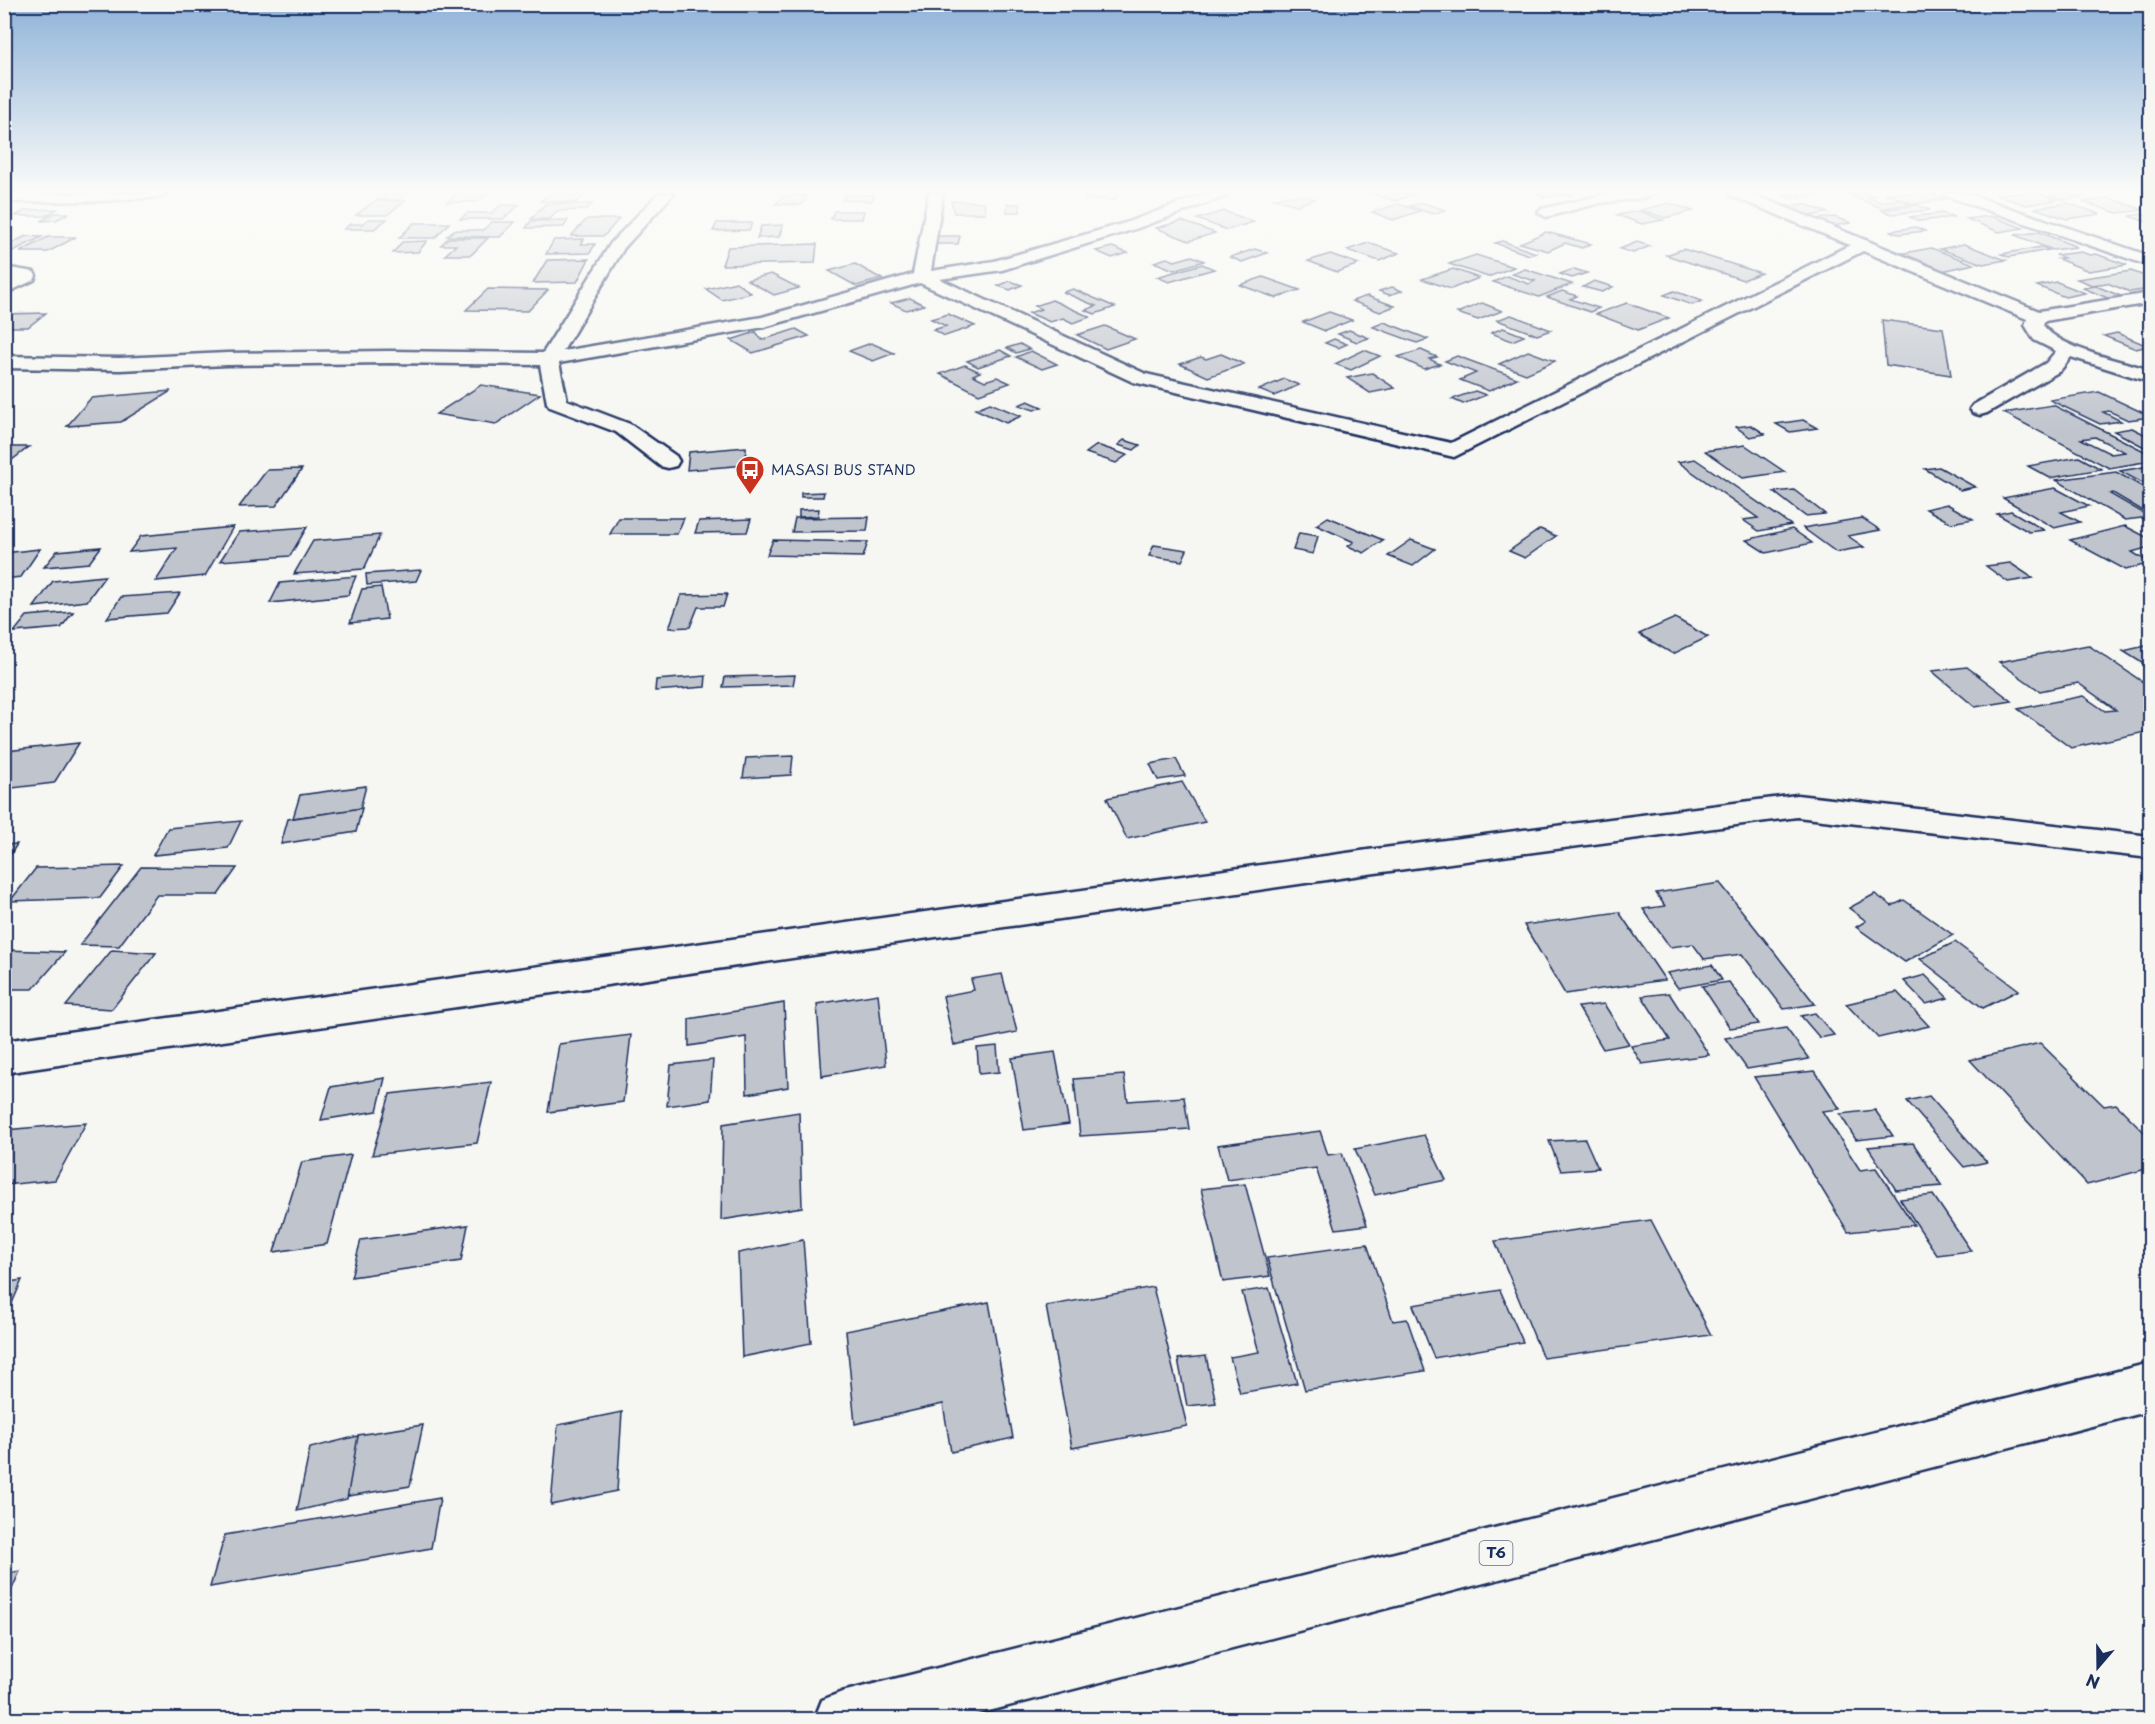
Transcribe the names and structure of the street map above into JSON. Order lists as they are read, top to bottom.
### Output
{
  "streets": {
    "main road": ["T6"]
  },
  "places": {
    "bus stop": ["MASASI BUS STAND"]
  },
  "north": "bottom"
}
